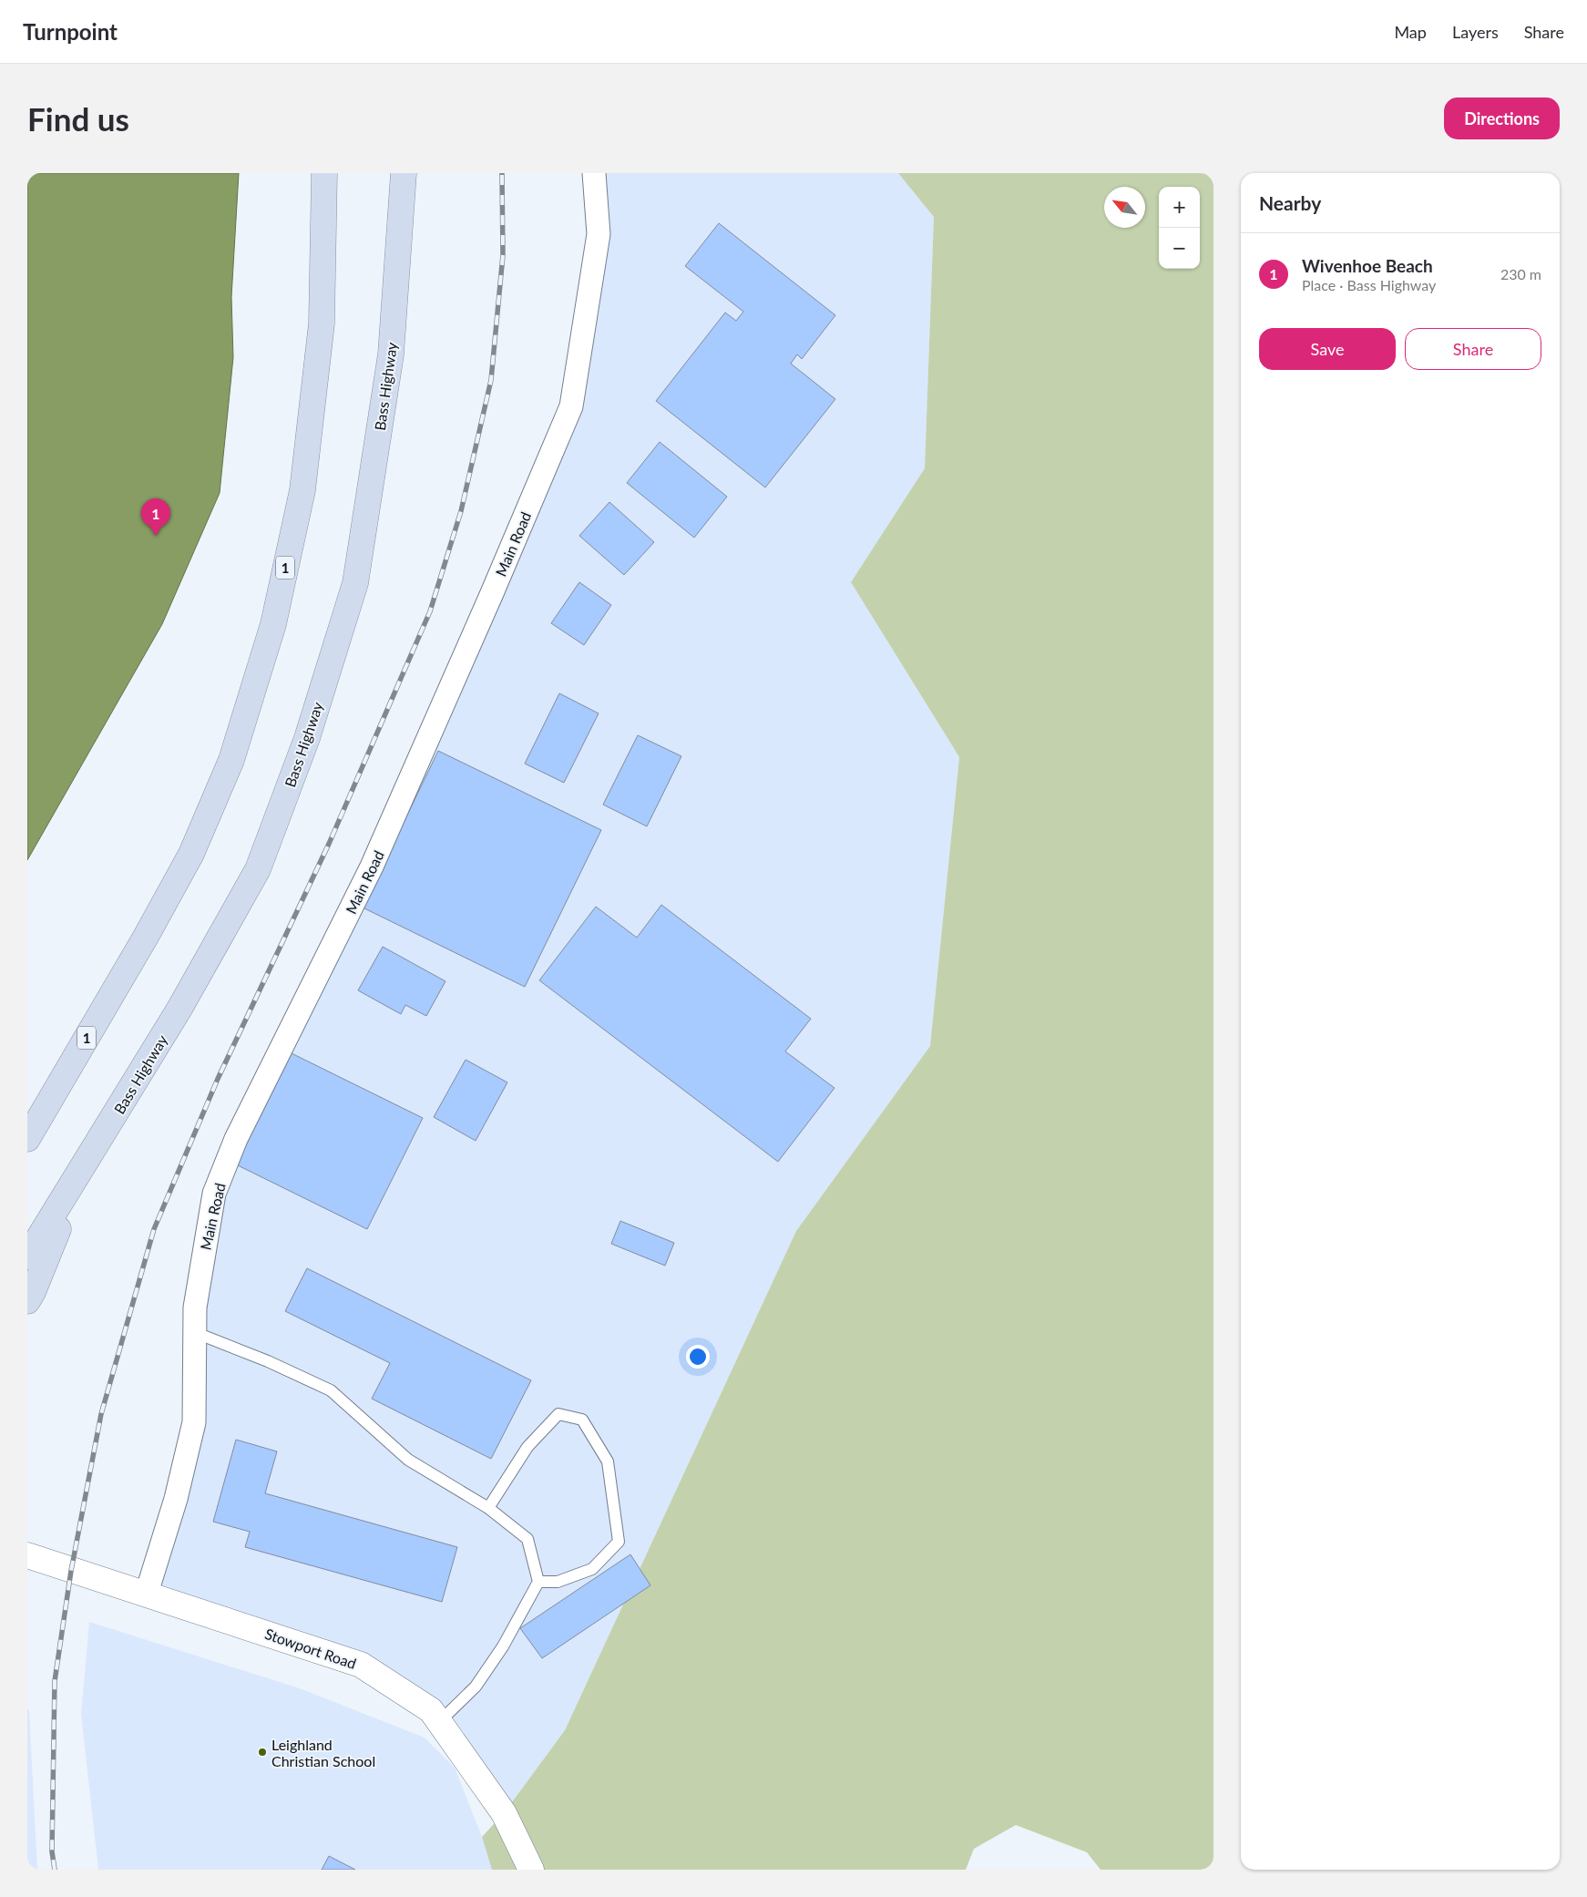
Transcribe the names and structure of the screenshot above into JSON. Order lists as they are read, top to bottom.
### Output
{
  "streets": {
    "highway": ["Bass Highway", "1"],
    "main road": ["Stowport Road"],
    "street": ["Main Road"]
  },
  "crossings": [
    ["Main Road", "Stowport Road"]
  ],
  "places": ["Leighland Christian School"],
  "north": "top left",
  "page": {
    "header": "Turnpoint",
    "nav": ["Map", "Layers", "Share"],
    "buttons": [
      "Directions",
      ["Save", "Share"]
    ],
    "title": "Find us",
    "heading": "Nearby",
    "map_buttons": ["+", "−"],
    "list": [
      {
        "mark": "1",
        "name": "Wivenhoe Beach",
        "note": "Place · Bass Highway",
        "value": "230 m"
      }
    ],
    "pins": "1"
  }
}
